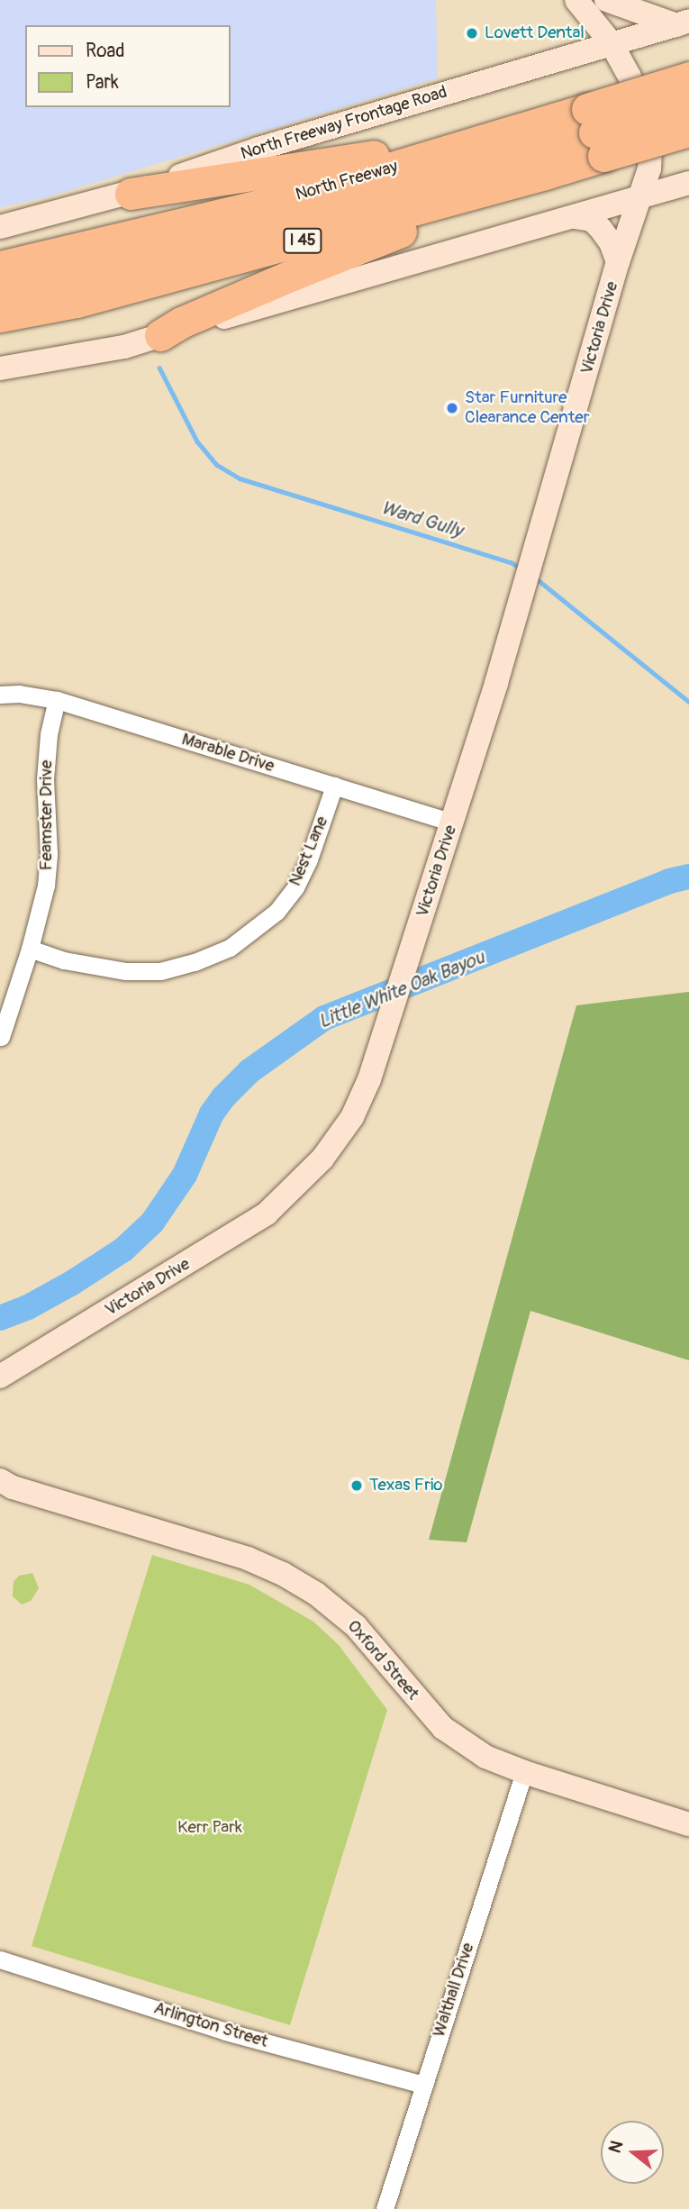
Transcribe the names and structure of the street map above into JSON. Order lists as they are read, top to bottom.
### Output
{
  "streets": {
    "highway": ["North Freeway", "I 45"],
    "street": [
      "North Freeway Frontage Road",
      "Victoria Drive",
      "Marable Drive",
      "Feamster Drive",
      "Nest Lane",
      "Oxford Street",
      "Walthall Drive",
      "Arlington Street"
    ]
  },
  "crossings": [
    ["North Freeway Frontage Road", "Victoria Drive"],
    ["Victoria Drive", "Marable Drive"],
    ["Marable Drive", "Feamster Drive"],
    ["Marable Drive", "Nest Lane"],
    ["Feamster Drive", "Nest Lane"],
    ["Oxford Street", "Walthall Drive"],
    ["Walthall Drive", "Arlington Street"]
  ],
  "water": ["Ward Gully", "Little White Oak Bayou"],
  "parks": ["Kerr Park"],
  "places": ["Lovett Dental", "Star Furniture Clearance Center", "Texas Frio"],
  "legend": ["Road", "Park"],
  "north": "left"
}
